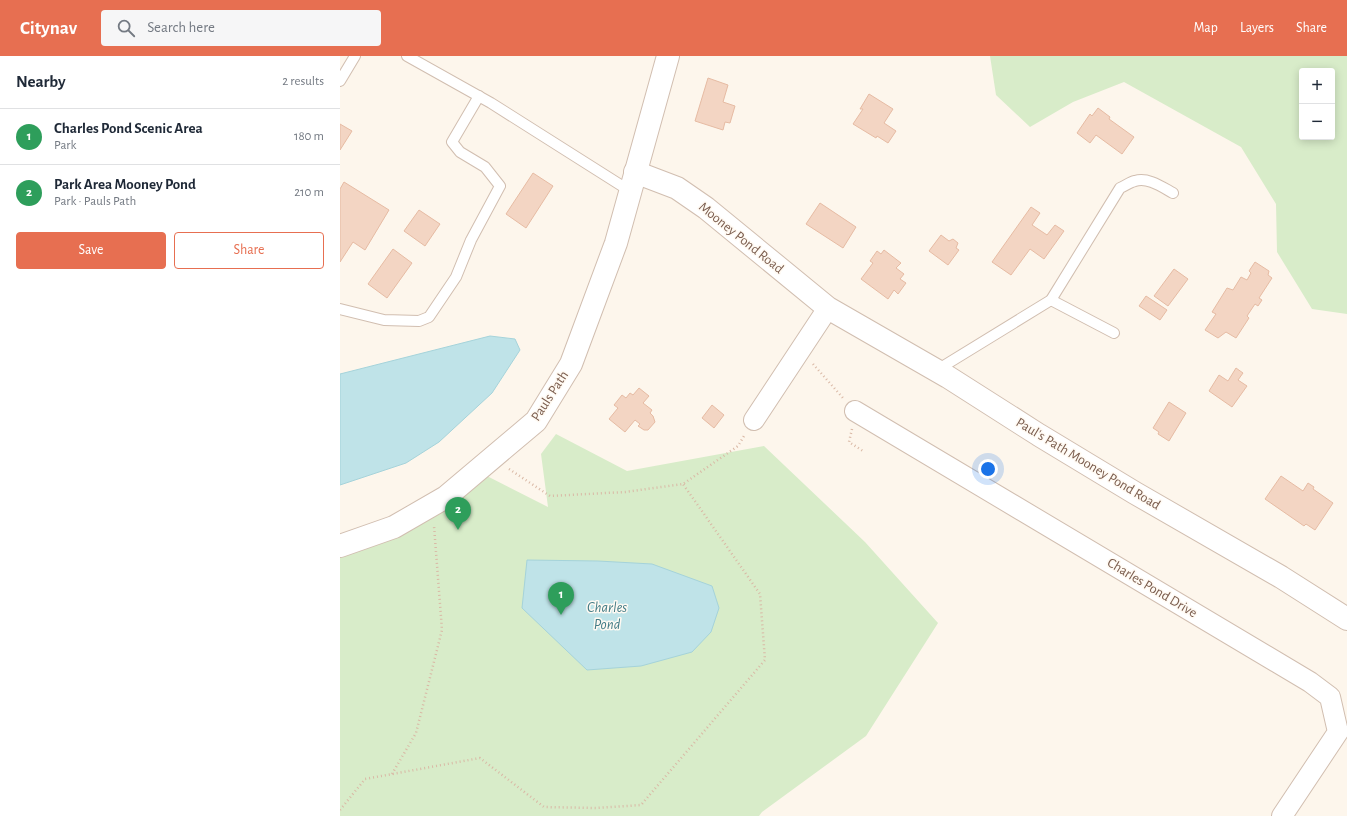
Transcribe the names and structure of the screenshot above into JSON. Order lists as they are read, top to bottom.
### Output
{
  "streets": {
    "street": [
      "Mooney Pond Road",
      "Pauls Path",
      "Paul's Path Mooney Pond Road",
      "Charles Pond Drive"
    ]
  },
  "crossings": [
    ["Mooney Pond Road", "Pauls Path"],
    ["Mooney Pond Road", "Paul's Path Mooney Pond Road"]
  ],
  "water": ["Charles Pond"],
  "page": {
    "header": "Citynav",
    "search": "Search here",
    "nav": ["Map", "Layers", "Share"],
    "heading": ["Nearby", "2 results"],
    "map_buttons": ["+", "−"],
    "list": [
      {
        "mark": "1",
        "name": "Charles Pond Scenic Area",
        "note": "Park",
        "value": "180 m"
      },
      {
        "mark": "2",
        "name": "Park Area Mooney Pond",
        "note": "Park · Pauls Path",
        "value": "210 m"
      }
    ],
    "buttons": ["Save", "Share"],
    "pins": ["2", "1"]
  }
}
